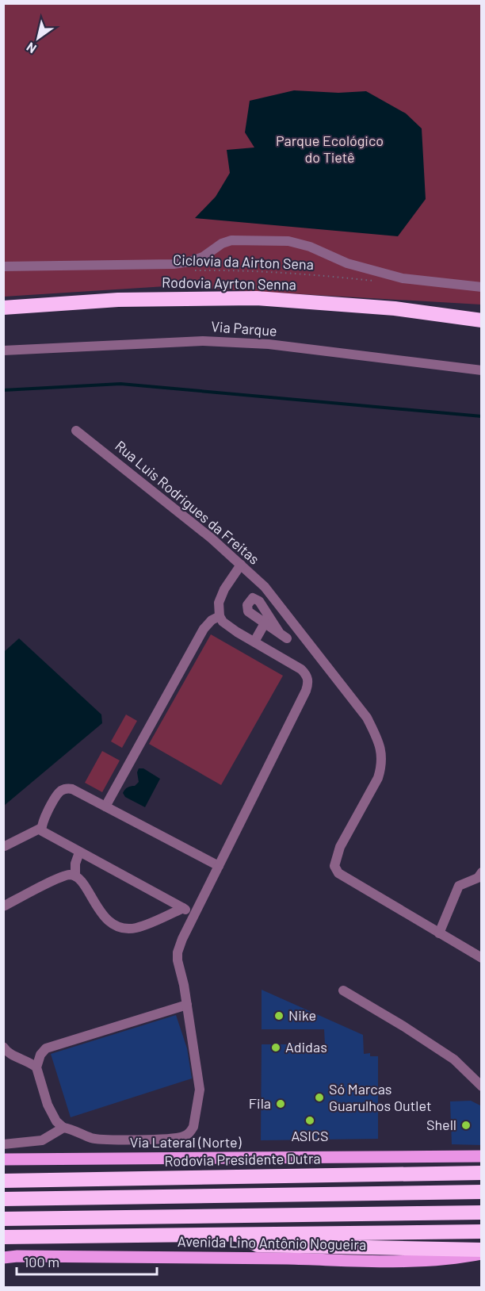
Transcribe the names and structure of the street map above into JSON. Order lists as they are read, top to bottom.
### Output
{
  "streets": {
    "highway": ["Rodovia Ayrton Senna", "Rodovia Presidente Dutra"],
    "main road": ["Via Lateral (Norte)", "Avenida Lino Antônio Nogueira"],
    "street": ["Via Parque", "Rua Luis Rodrigues da Freitas"],
    "path": ["Ciclovia da Airton Sena"]
  },
  "parks": ["Parque Ecológico do Tietê"],
  "places": [
    "Nike",
    "Adidas",
    "Só Marcas Guarulhos Outlet",
    "Fila",
    "ASICS",
    "Shell"
  ],
  "scale_bar": "100 m",
  "north": "bottom left"
}
